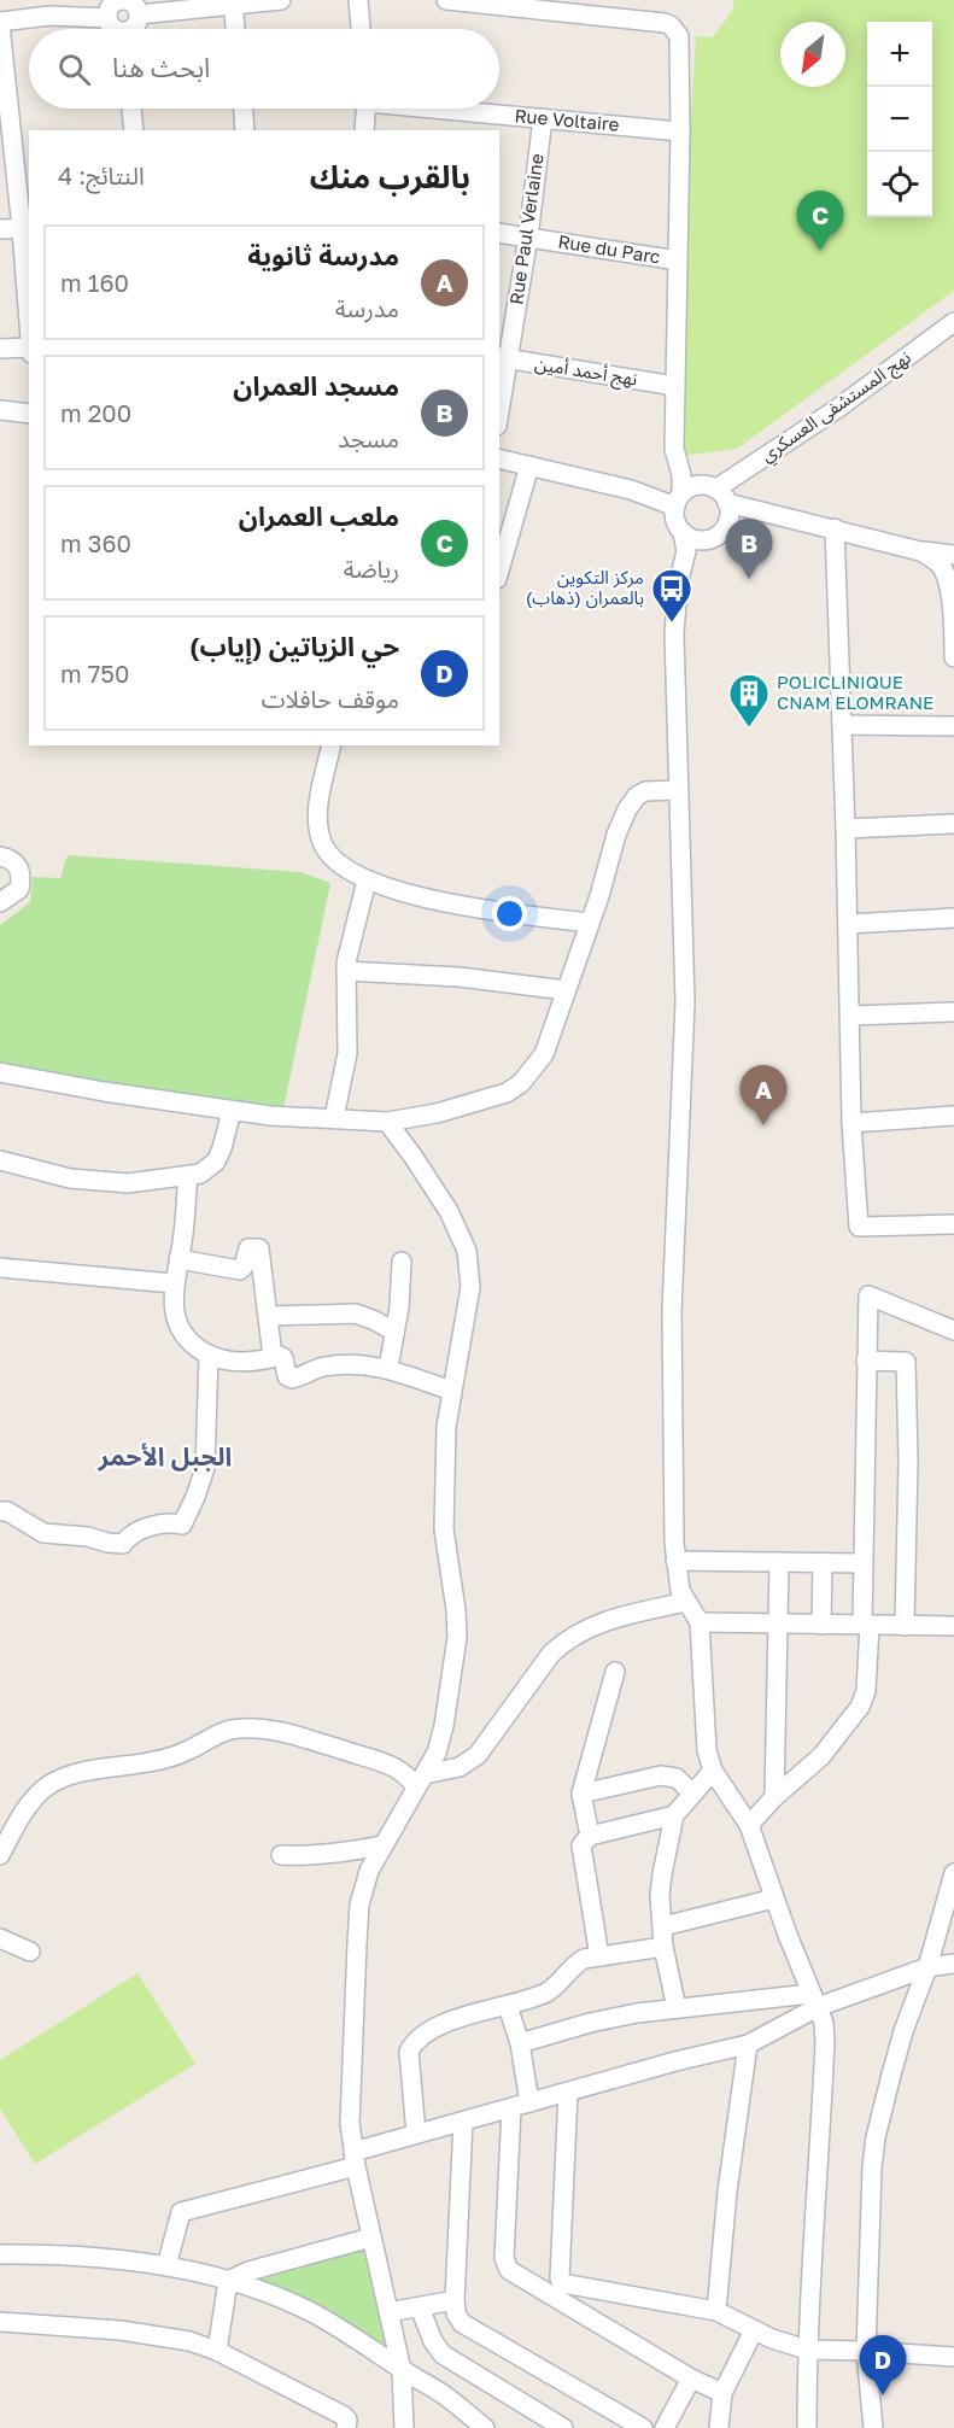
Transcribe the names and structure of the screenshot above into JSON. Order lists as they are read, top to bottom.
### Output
{
  "streets": {
    "street": [
      "Rue Voltaire",
      "Rue Paul Verlaine",
      "Rue du Parc",
      "نهج أحمد أمين",
      "نهج المستشفى العسكري"
    ]
  },
  "crossings": [
    ["Rue Voltaire", "Rue Paul Verlaine"],
    ["Rue Paul Verlaine", "Rue du Parc"],
    ["Rue Paul Verlaine", "نهج أحمد أمين"]
  ],
  "districts": ["الجبل الأحمر"],
  "places": {
    "bus stop": ["مركز التكوين بالعمران (ذهاب)"],
    "building": ["POLICLINIQUE CNAM ELOMRANE"]
  },
  "north": "bottom left",
  "page": {
    "map_buttons": ["+", "−"],
    "search": "ابحث هنا",
    "heading": ["بالقرب منك", "النتائج: 4"],
    "pins": [
      "C",
      "B",
      "A",
      "D"
    ],
    "list": [
      {
        "mark": "A",
        "name": "مدرسة ثانوية",
        "note": "مدرسة",
        "value": "160 m"
      },
      {
        "mark": "B",
        "name": "مسجد العمران",
        "note": "مسجد",
        "value": "200 m"
      },
      {
        "mark": "C",
        "name": "ملعب العمران",
        "note": "رياضة",
        "value": "360 m"
      },
      {
        "mark": "D",
        "name": "حي الزياتين (إياب)",
        "note": "موقف حافلات",
        "value": "750 m"
      }
    ]
  }
}
